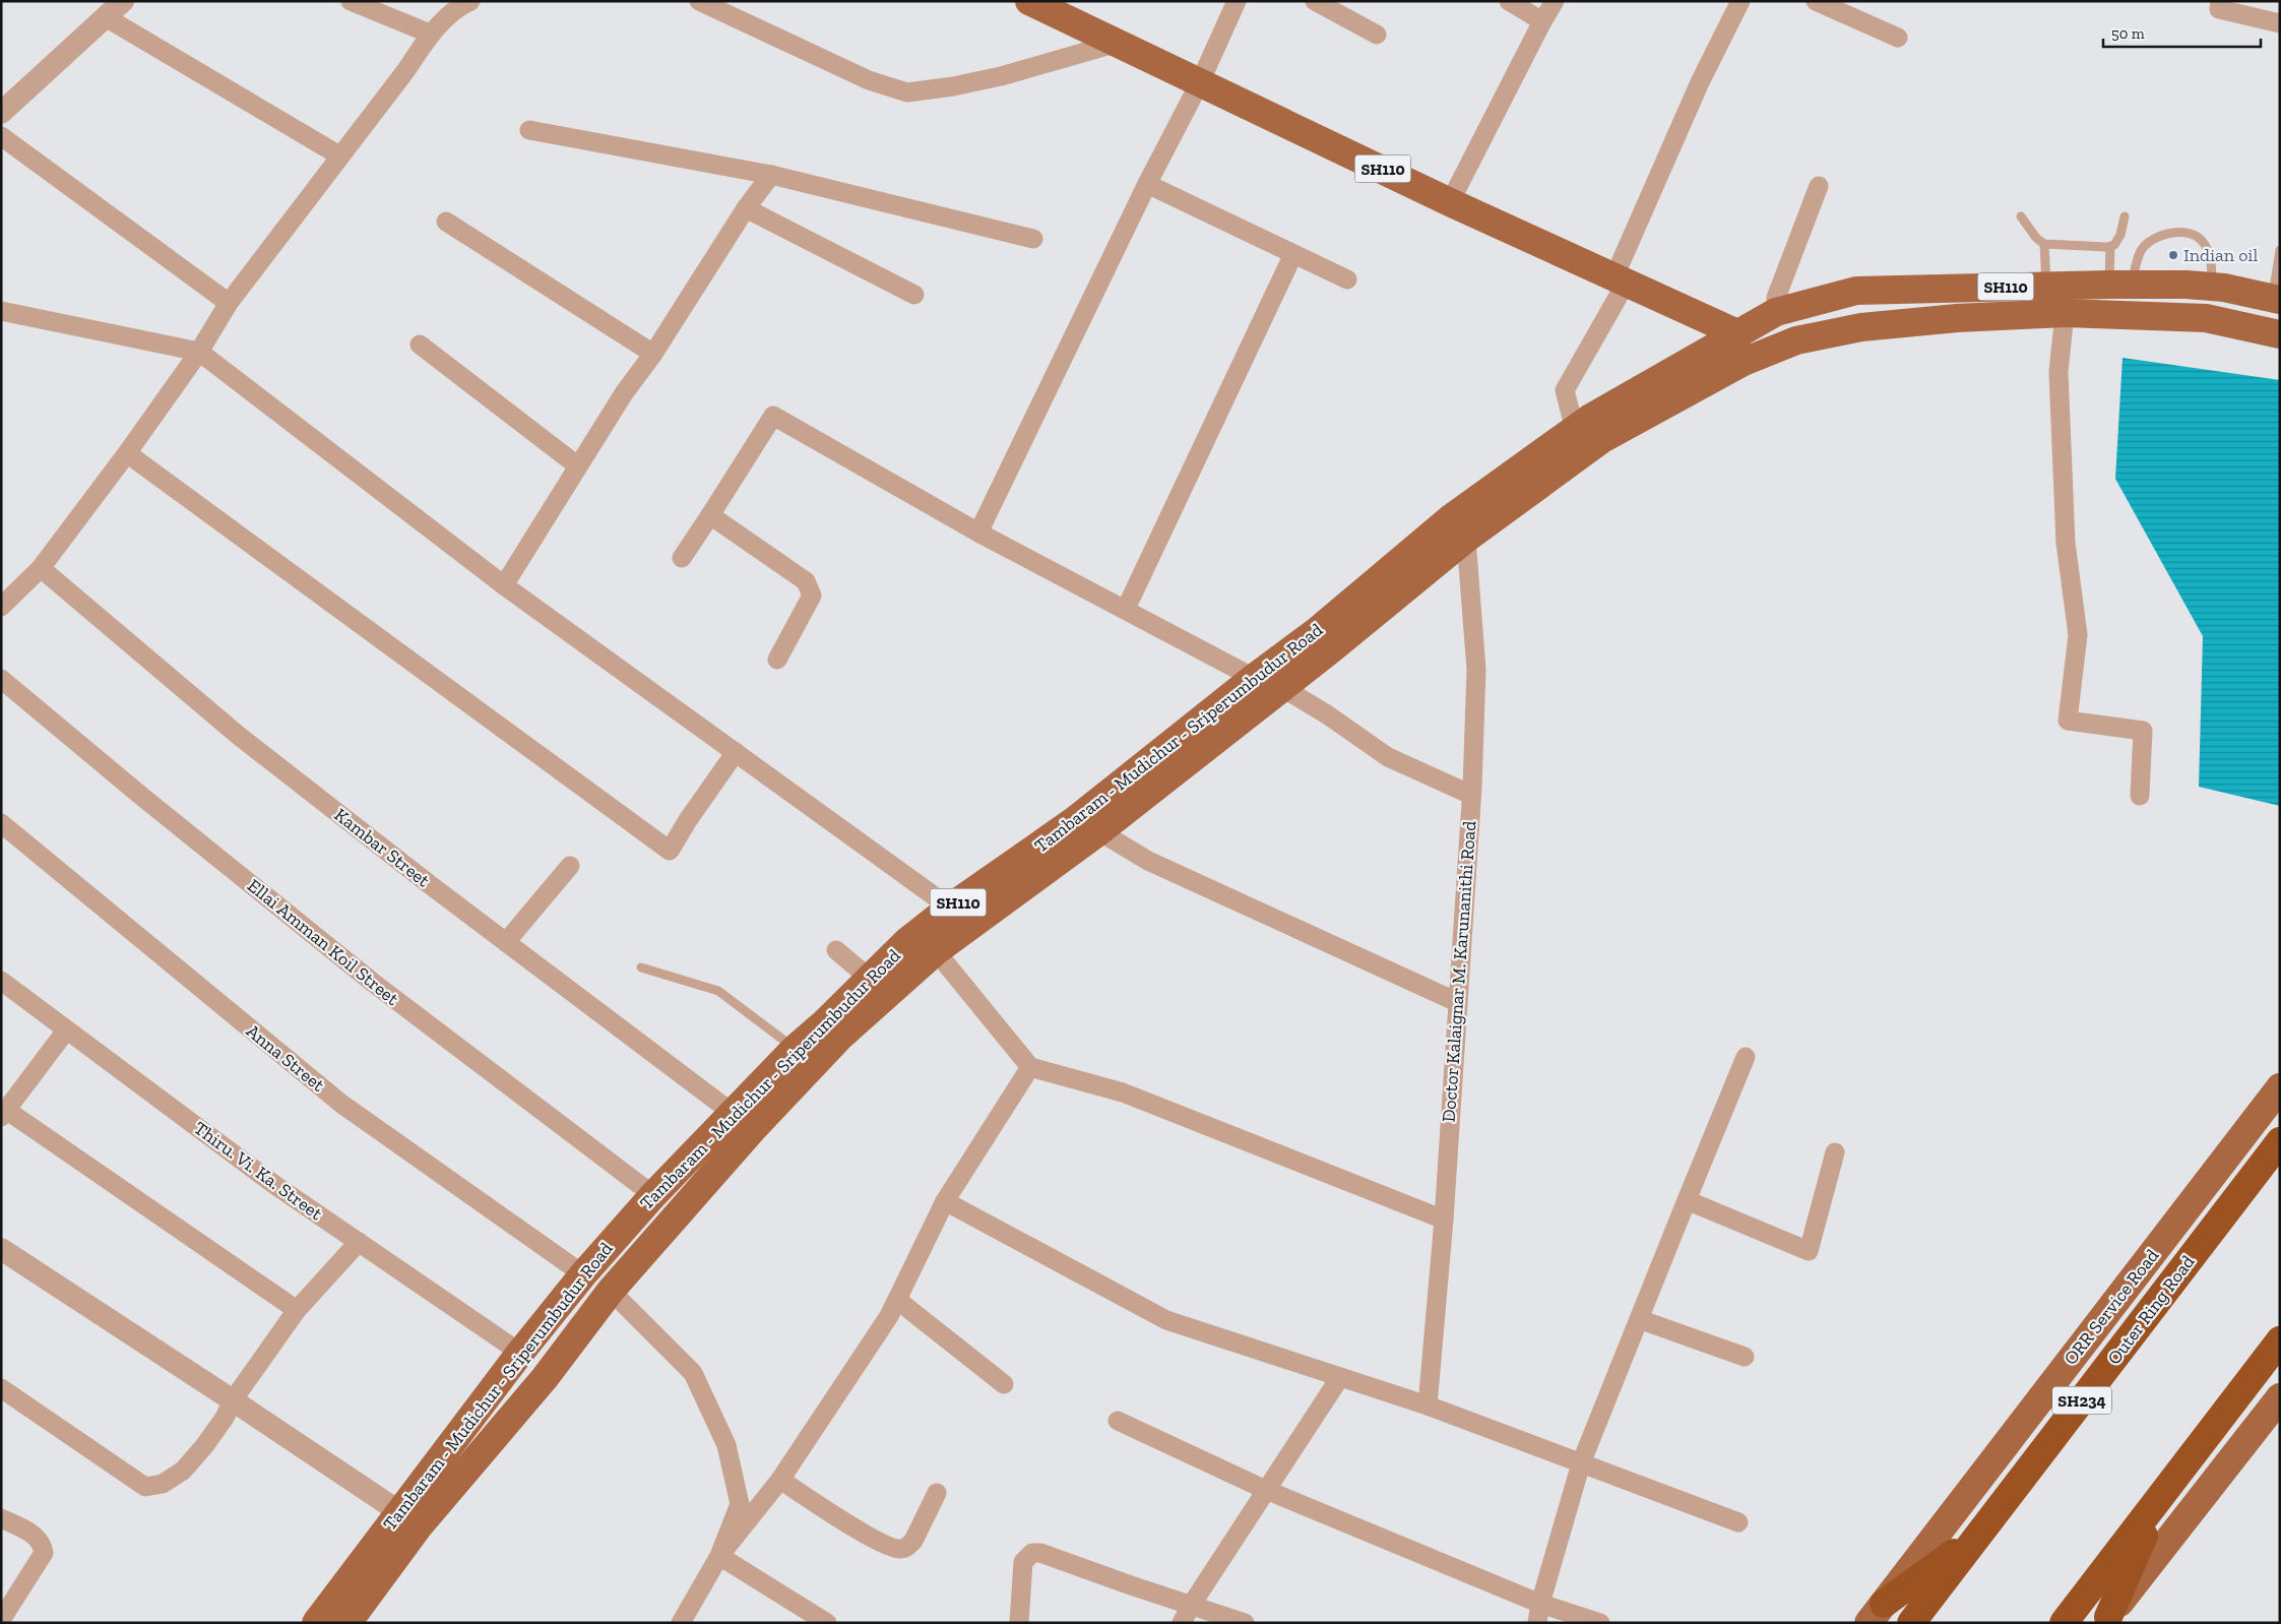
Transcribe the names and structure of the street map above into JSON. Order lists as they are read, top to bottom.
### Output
{
  "streets": {
    "highway": ["Outer Ring Road", "SH234"],
    "main road": ["SH110", "Tambaram - Mudichur - Sriperumbudur Road", "ORR Service Road"],
    "street": [
      "Kambar Street",
      "Ellai Amman Koil Street",
      "Doctor Kalaignar M. Karunanithi Road",
      "Anna Street",
      "Thiru. Vi. Ka. Street"
    ]
  },
  "crossings": [
    ["SH110", "Tambaram - Mudichur - Sriperumbudur Road"],
    ["Tambaram - Mudichur - Sriperumbudur Road", "Kambar Street"],
    ["Tambaram - Mudichur - Sriperumbudur Road", "Ellai Amman Koil Street"],
    ["Tambaram - Mudichur - Sriperumbudur Road", "Doctor Kalaignar M. Karunanithi Road"],
    ["Tambaram - Mudichur - Sriperumbudur Road", "Anna Street"],
    ["Tambaram - Mudichur - Sriperumbudur Road", "Thiru. Vi. Ka. Street"]
  ],
  "places": ["Indian oil"],
  "scale_bar": "50 m"
}
